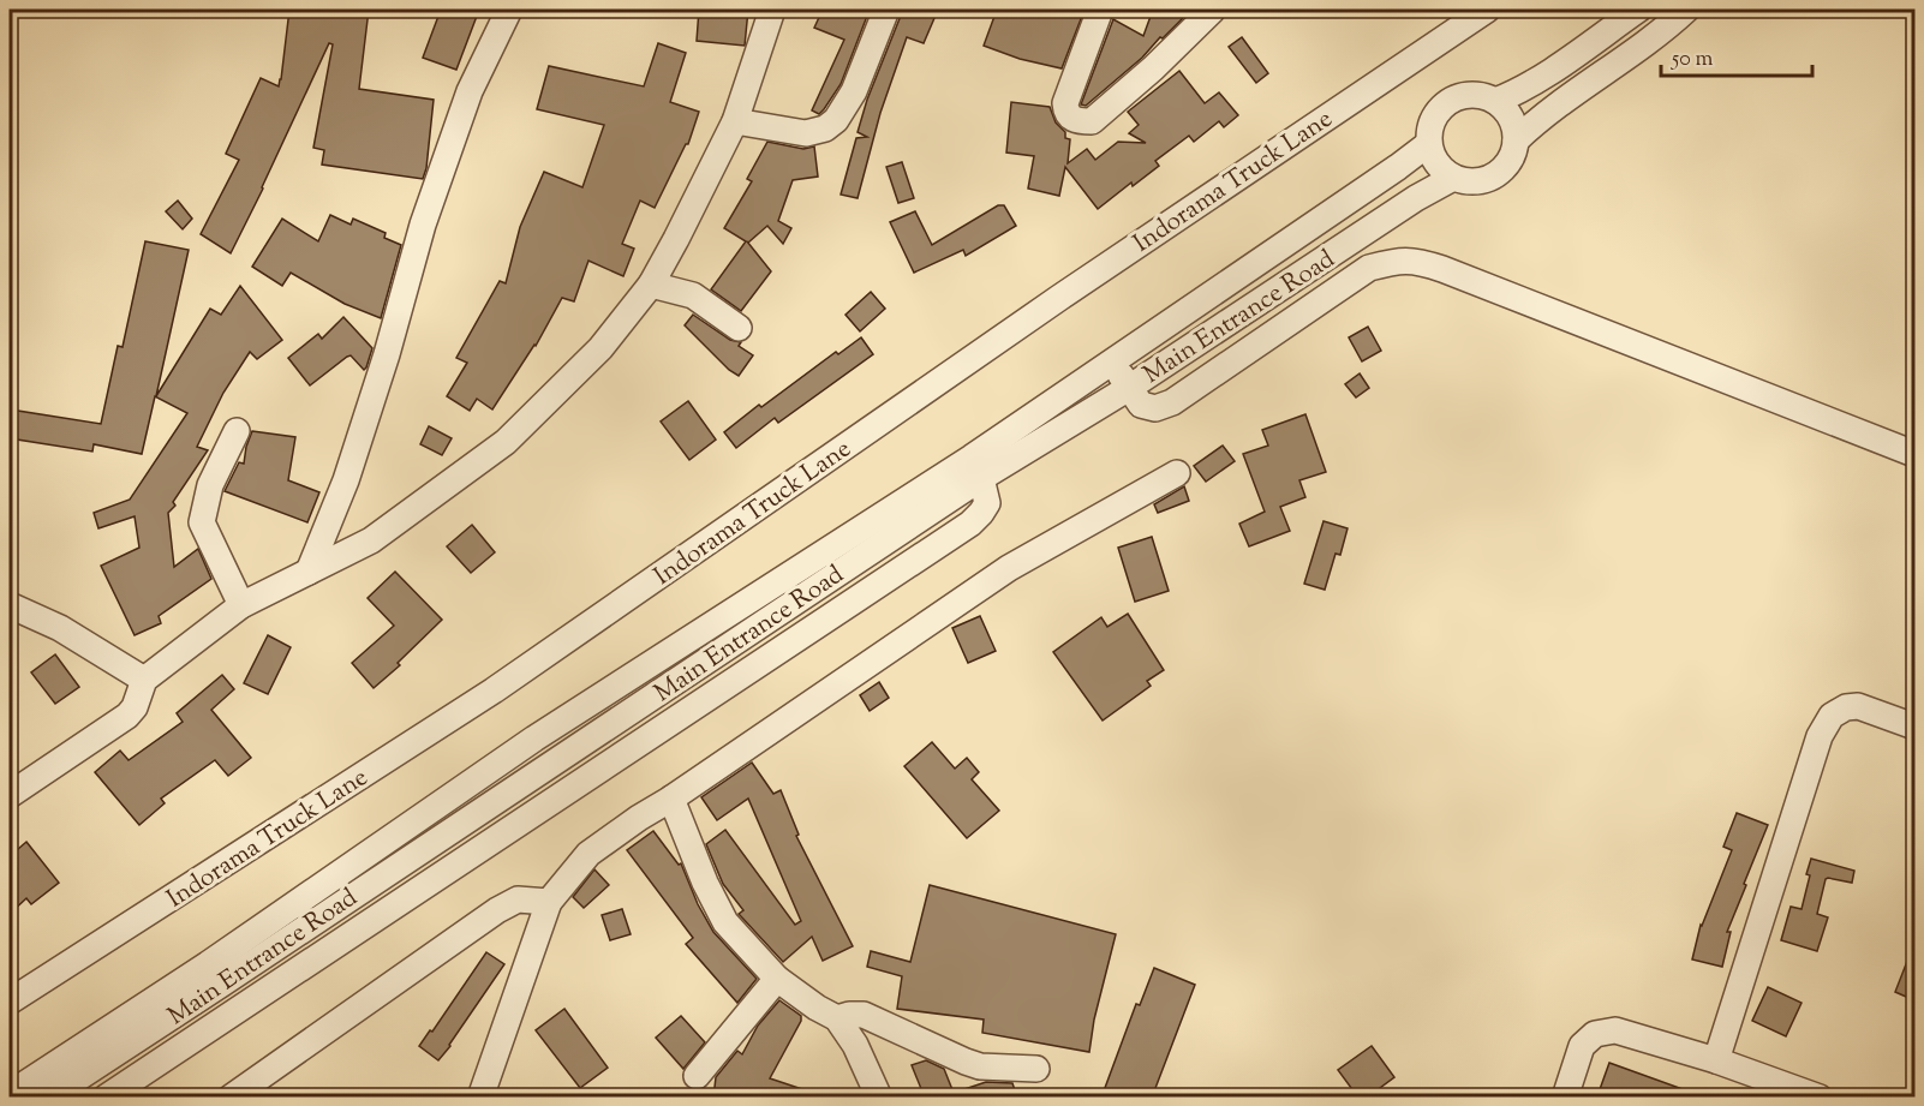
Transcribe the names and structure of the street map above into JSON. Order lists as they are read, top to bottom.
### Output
{
  "streets": {
    "street": ["Indorama Truck Lane", "Main Entrance Road"]
  },
  "scale_bar": "50 m"
}
